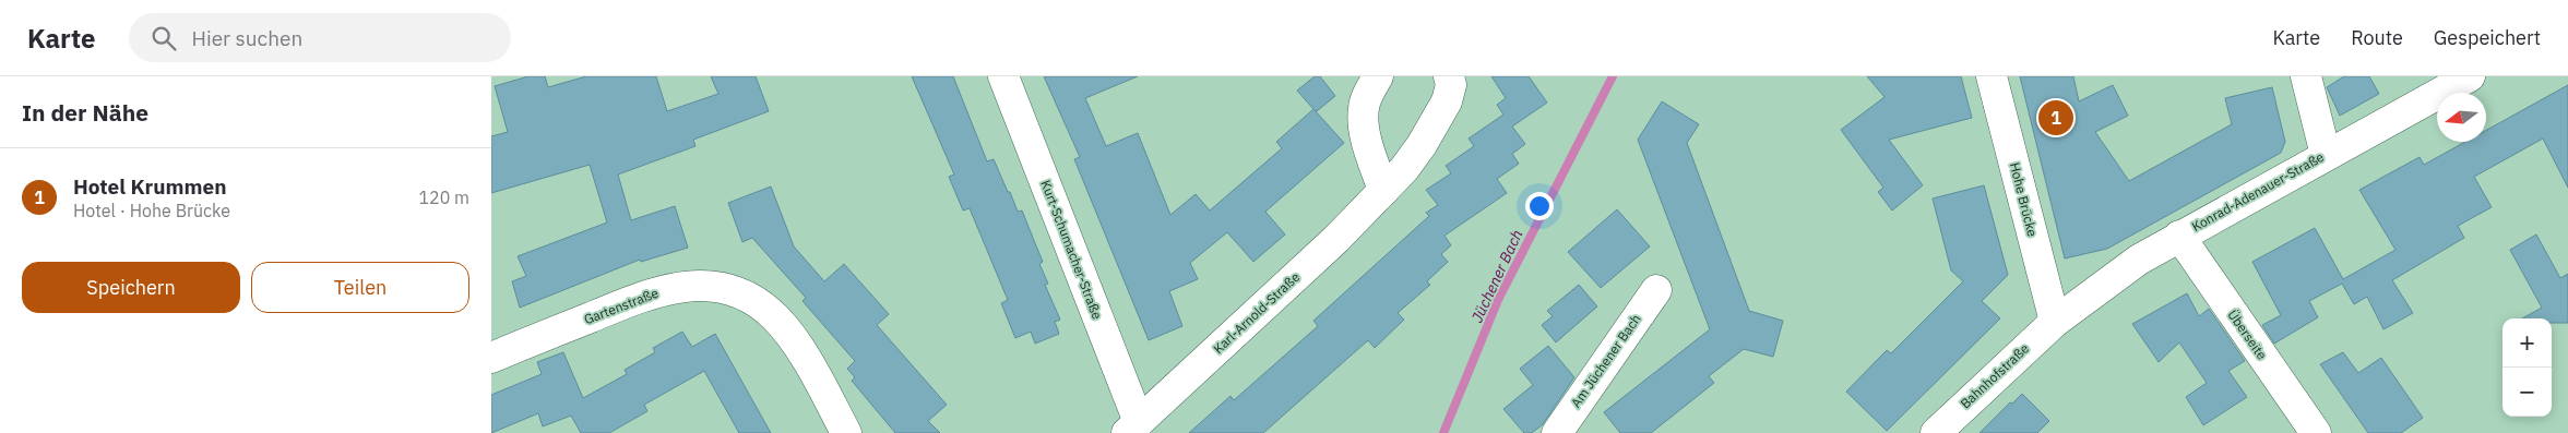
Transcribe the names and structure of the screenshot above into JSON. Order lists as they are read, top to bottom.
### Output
{
  "streets": {
    "street": [
      "Konrad-Adenauer-Straße",
      "Hohe Brücke",
      "Kurt-Schumacher-Straße",
      "Gartenstraße",
      "Karl-Arnold-Straße",
      "Überseite",
      "Am Jüchener Bach",
      "Bahnhofstraße"
    ]
  },
  "crossings": [
    ["Konrad-Adenauer-Straße", "Hohe Brücke"],
    ["Konrad-Adenauer-Straße", "Überseite"],
    ["Konrad-Adenauer-Straße", "Bahnhofstraße"],
    ["Hohe Brücke", "Bahnhofstraße"],
    ["Kurt-Schumacher-Straße", "Karl-Arnold-Straße"]
  ],
  "water": ["Jüchener Bach"],
  "north": "left",
  "page": {
    "header": "Karte",
    "search": "Hier suchen",
    "nav": ["Karte", "Route", "Gespeichert"],
    "heading": "In der Nähe",
    "pins": "1",
    "list": [
      {
        "mark": "1",
        "name": "Hotel Krummen",
        "note": "Hotel · Hohe Brücke",
        "value": "120 m"
      }
    ],
    "buttons": ["Speichern", "Teilen"],
    "map_buttons": ["+", "−"]
  }
}
